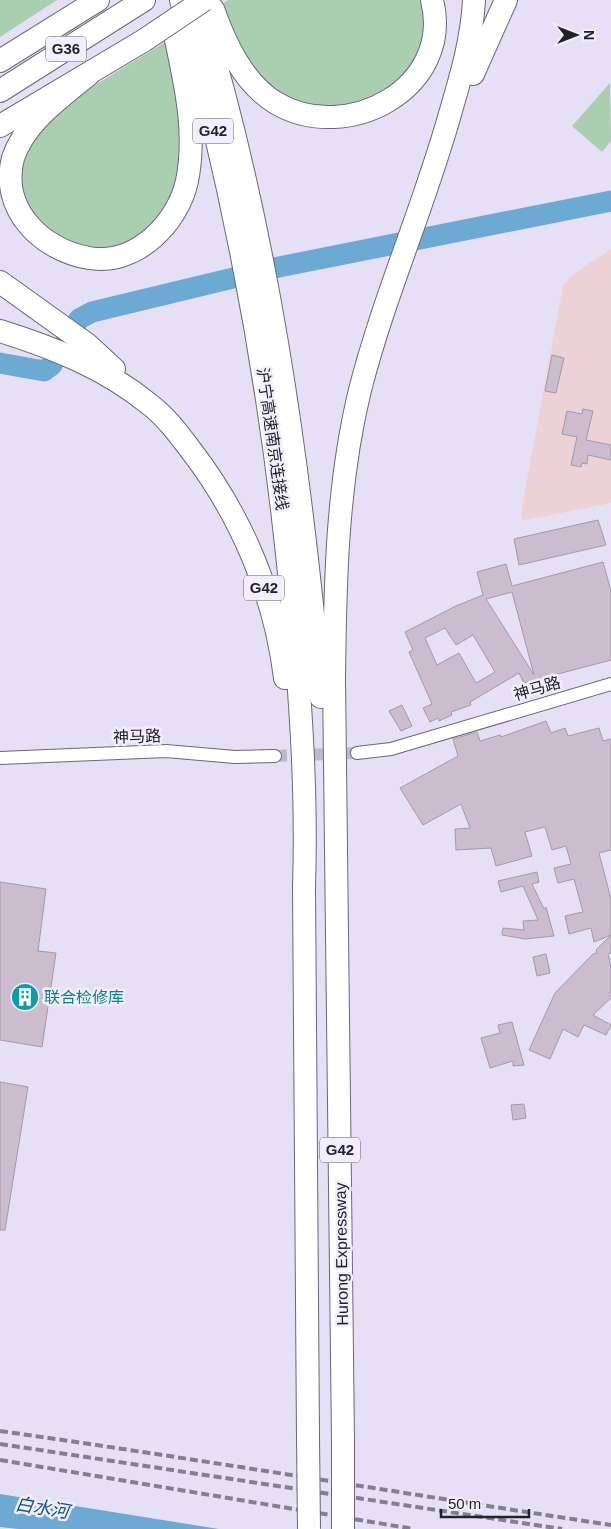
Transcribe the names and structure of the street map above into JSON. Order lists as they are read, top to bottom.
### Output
{
  "streets": {
    "highway": [
      "G36",
      "G42",
      "沪宁高速南京连接线",
      "Hurong Expressway"
    ],
    "street": ["神马路"]
  },
  "crossings": [
    ["G42", "沪宁高速南京连接线"],
    ["G42", "Hurong Expressway"],
    ["沪宁高速南京连接线", "Hurong Expressway"]
  ],
  "water": ["白水河"],
  "places": {
    "building": ["联合检修库"]
  },
  "scale_bar": "50 m",
  "north": "right"
}
